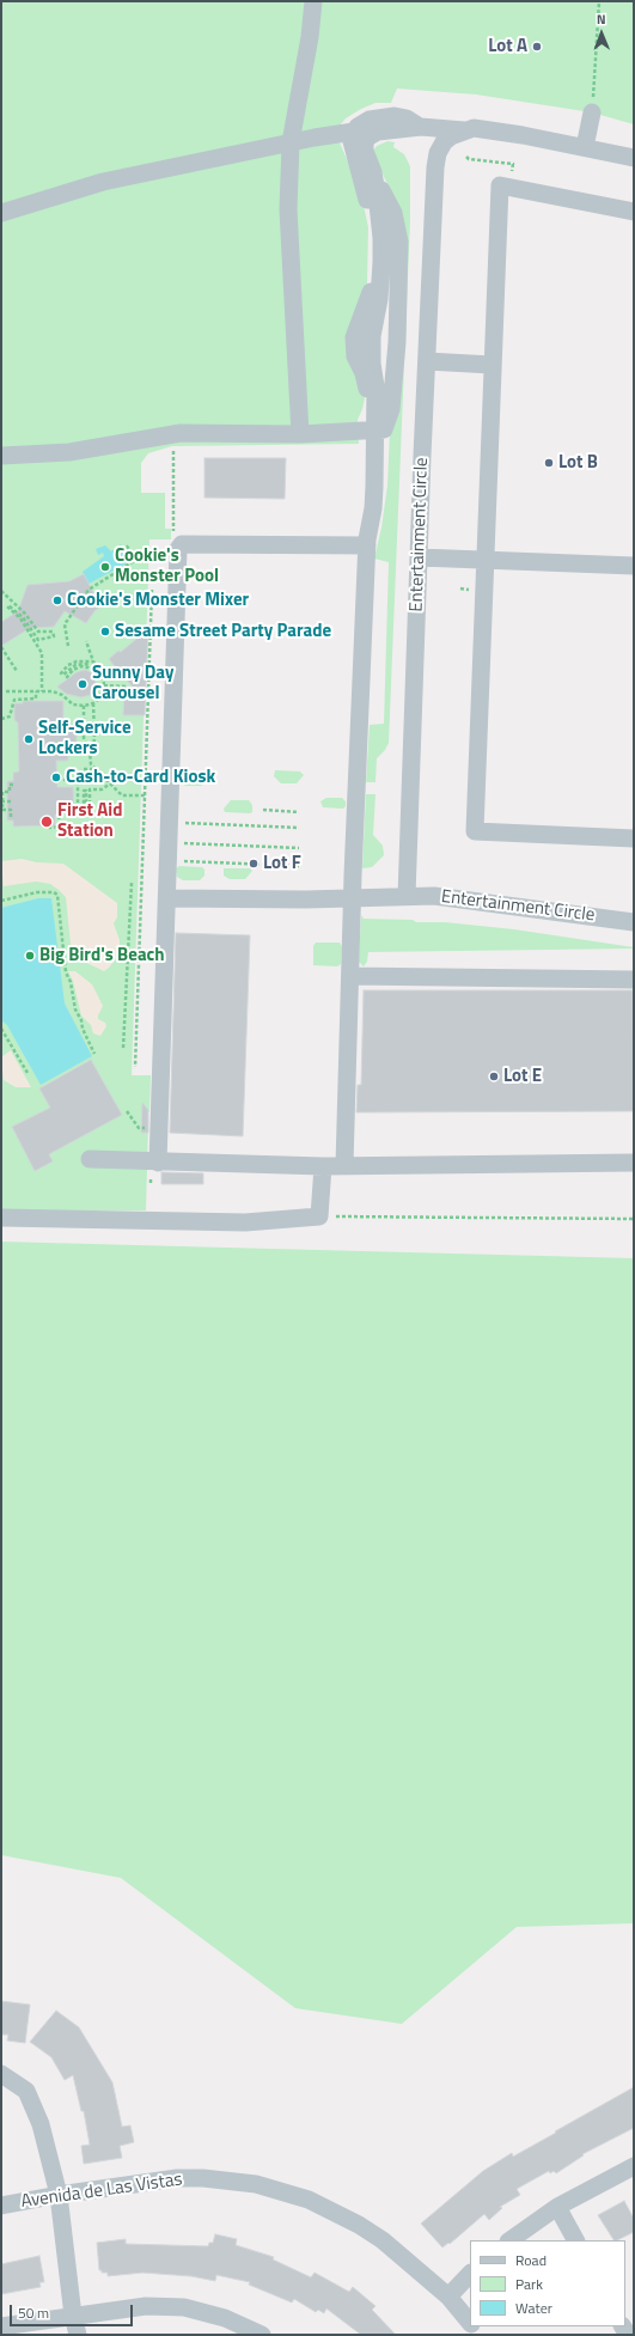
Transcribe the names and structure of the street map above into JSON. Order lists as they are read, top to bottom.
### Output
{
  "streets": {
    "street": ["Entertainment Circle", "Avenida de Las Vistas"]
  },
  "places": [
    "Lot A",
    "Lot B",
    "Cookie's Monster Pool",
    "Cookie's Monster Mixer",
    "Sesame Street Party Parade",
    "Sunny Day Carousel",
    "Self-Service Lockers",
    "Cash-to-Card Kiosk",
    "First Aid Station",
    "Lot F",
    "Big Bird's Beach",
    "Lot E"
  ],
  "legend": ["Road", "Park", "Water"],
  "scale_bar": "50 m",
  "north": "top"
}
